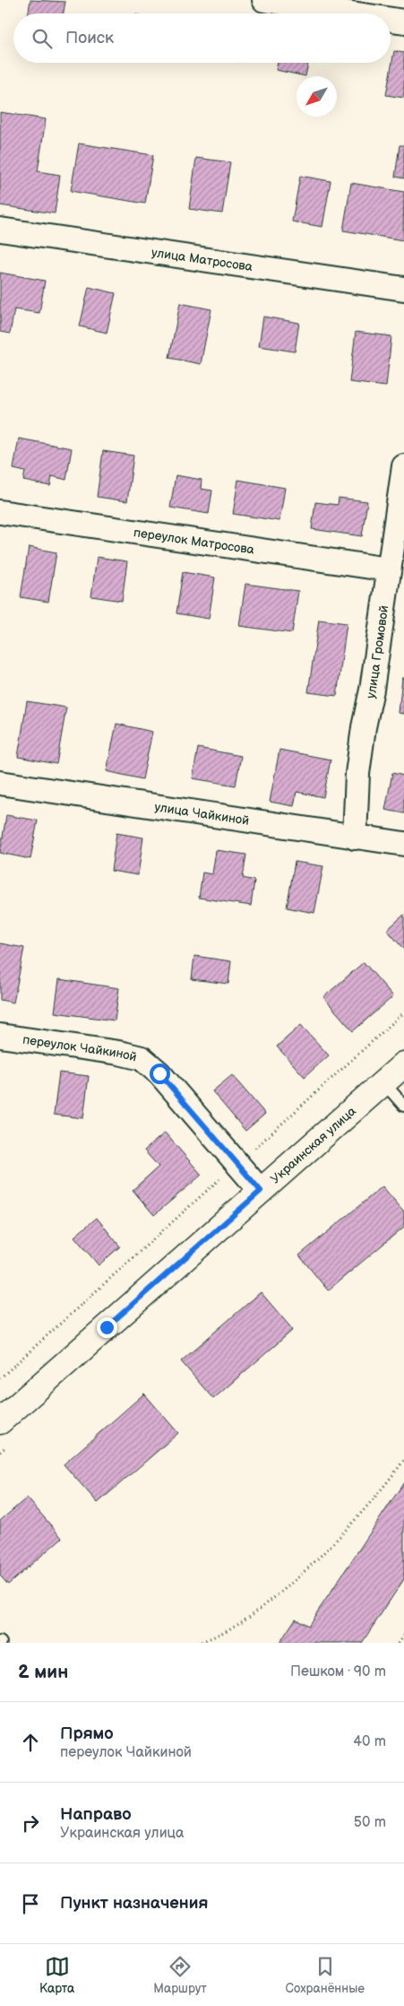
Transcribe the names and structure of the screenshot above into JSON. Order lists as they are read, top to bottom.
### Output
{
  "streets": {
    "main road": ["Украинская улица"],
    "street": [
      "улица Матросова",
      "переулок Матросова",
      "улица Громовой",
      "улица Чайкиной",
      "переулок Чайкиной"
    ]
  },
  "crossings": [
    ["переулок Матросова", "улица Громовой"],
    ["улица Громовой", "улица Чайкиной"],
    ["переулок Чайкиной", "Украинская улица"]
  ],
  "north": "bottom left",
  "page": {
    "search": "Поиск",
    "heading": ["2 мин", "Пешком · 90 m"],
    "list": [
      ["Прямо", "переулок Чайкиной", "40 m"],
      ["Направо", "Украинская улица", "50 m"],
      "Пункт назначения"
    ],
    "nav": ["Карта", "Маршрут", "Сохранённые"]
  }
}
